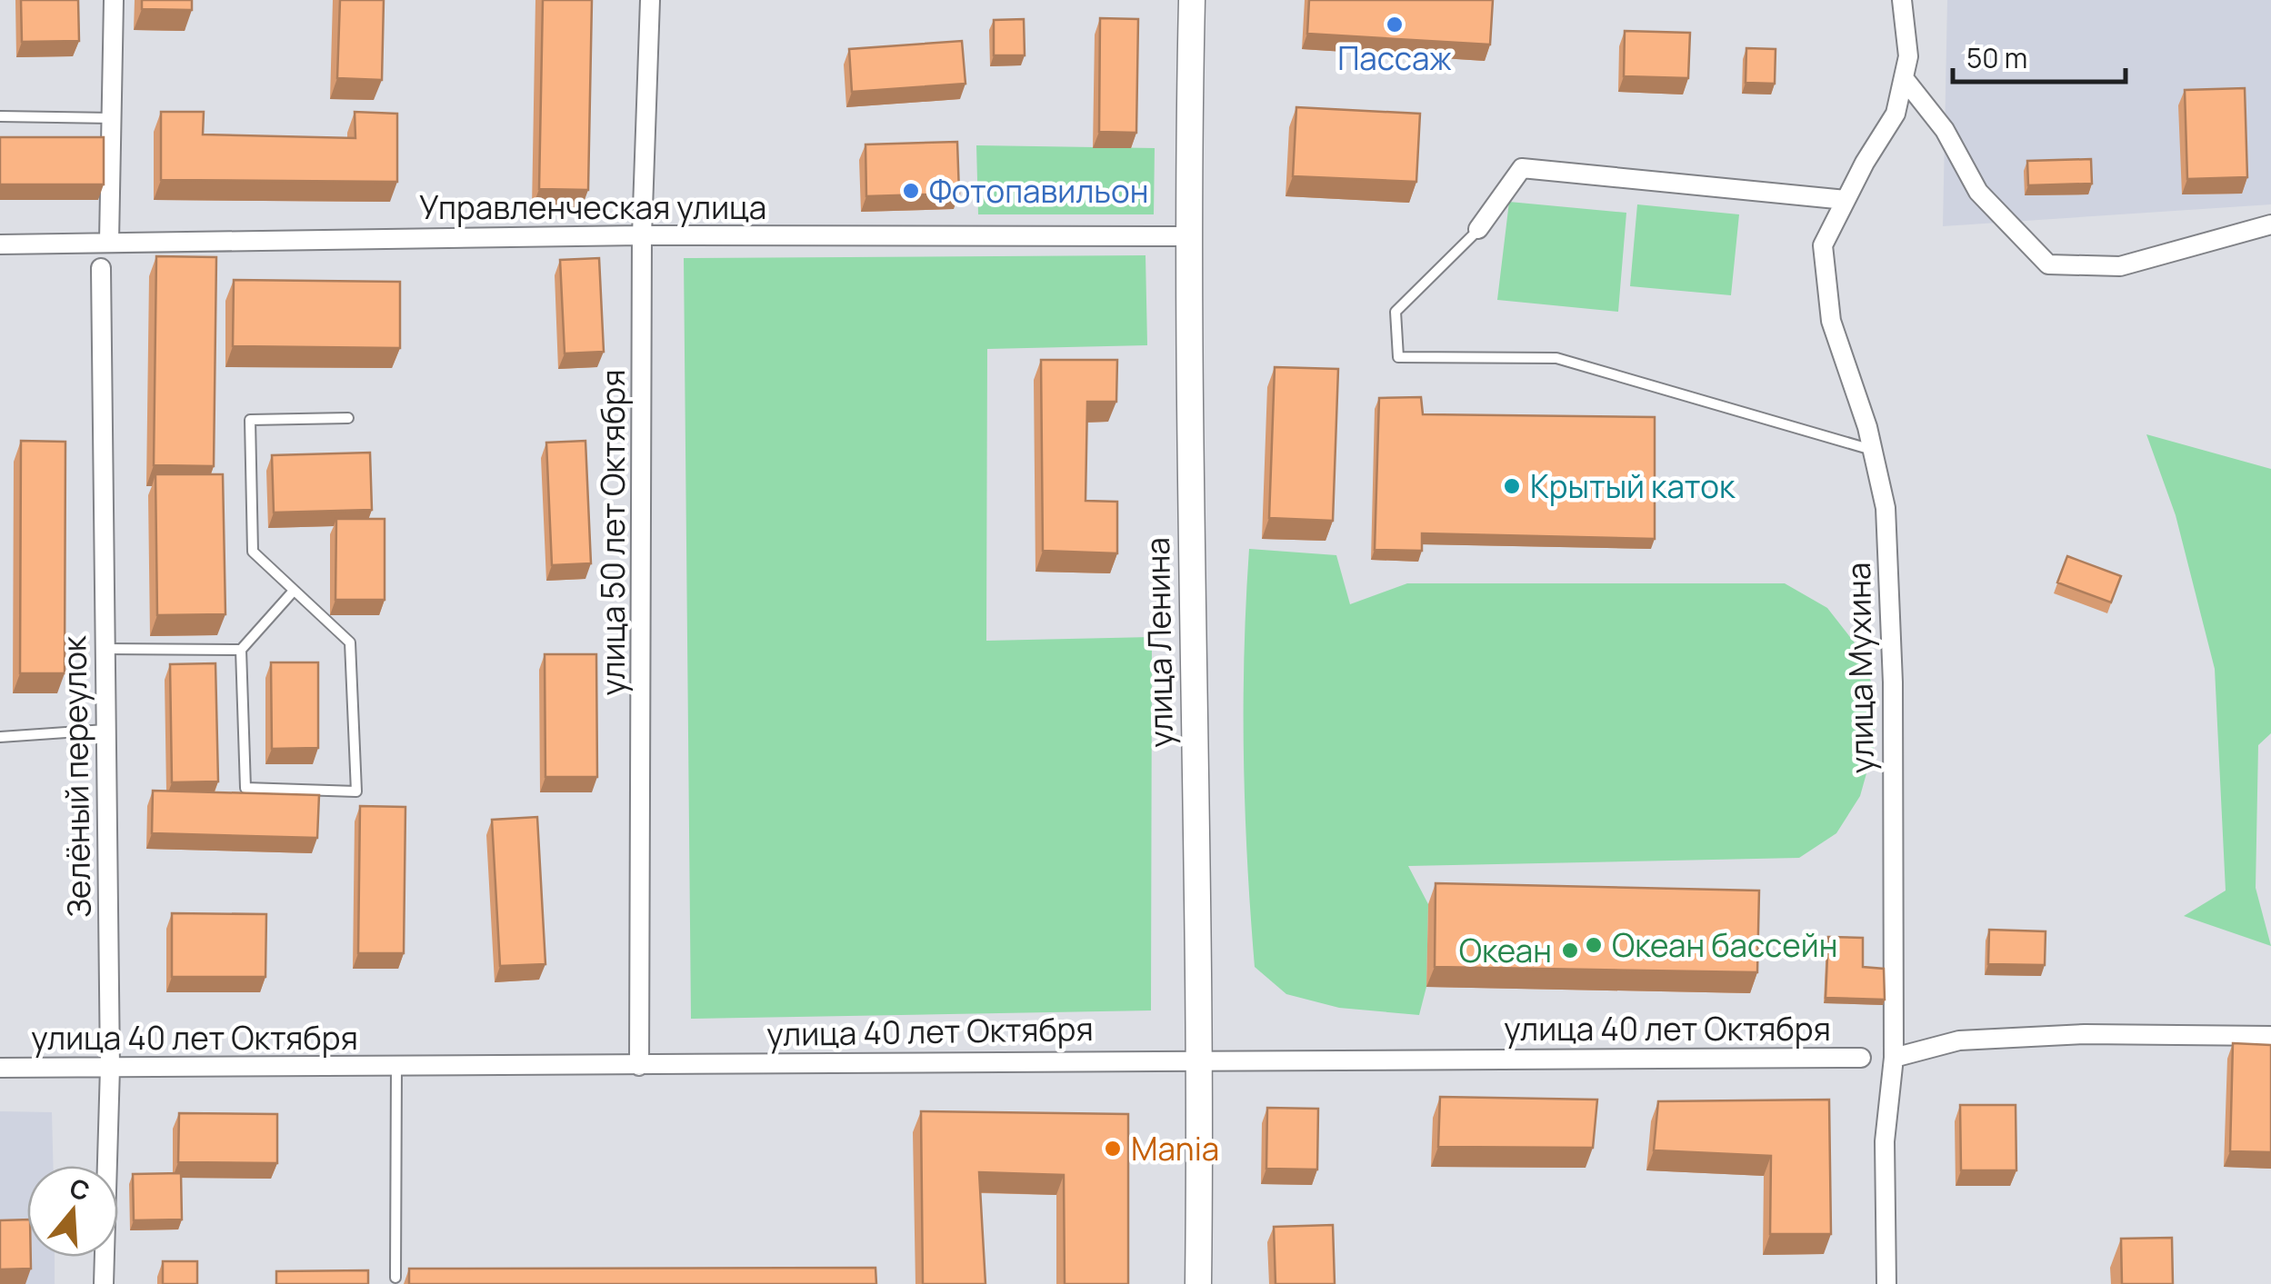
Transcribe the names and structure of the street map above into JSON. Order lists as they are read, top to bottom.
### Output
{
  "streets": {
    "main road": ["улица Ленина"],
    "street": [
      "Управленческая улица",
      "улица 50 лет Октября",
      "улица Мухина",
      "Зелёный переулок",
      "улица 40 лет Октября"
    ]
  },
  "crossings": [
    ["Управленческая улица", "улица 50 лет Октября"],
    ["Управленческая улица", "улица Ленина"],
    ["улица 50 лет Октября", "улица 40 лет Октября"],
    ["улица Ленина", "улица 40 лет Октября"],
    ["Зелёный переулок", "улица 40 лет Октября"]
  ],
  "places": [
    "Пассаж",
    "Фотопавильон",
    "Крытый каток",
    "Океан бассейн",
    "Океан",
    "Mania"
  ],
  "scale_bar": "50 m",
  "north": "top"
}
